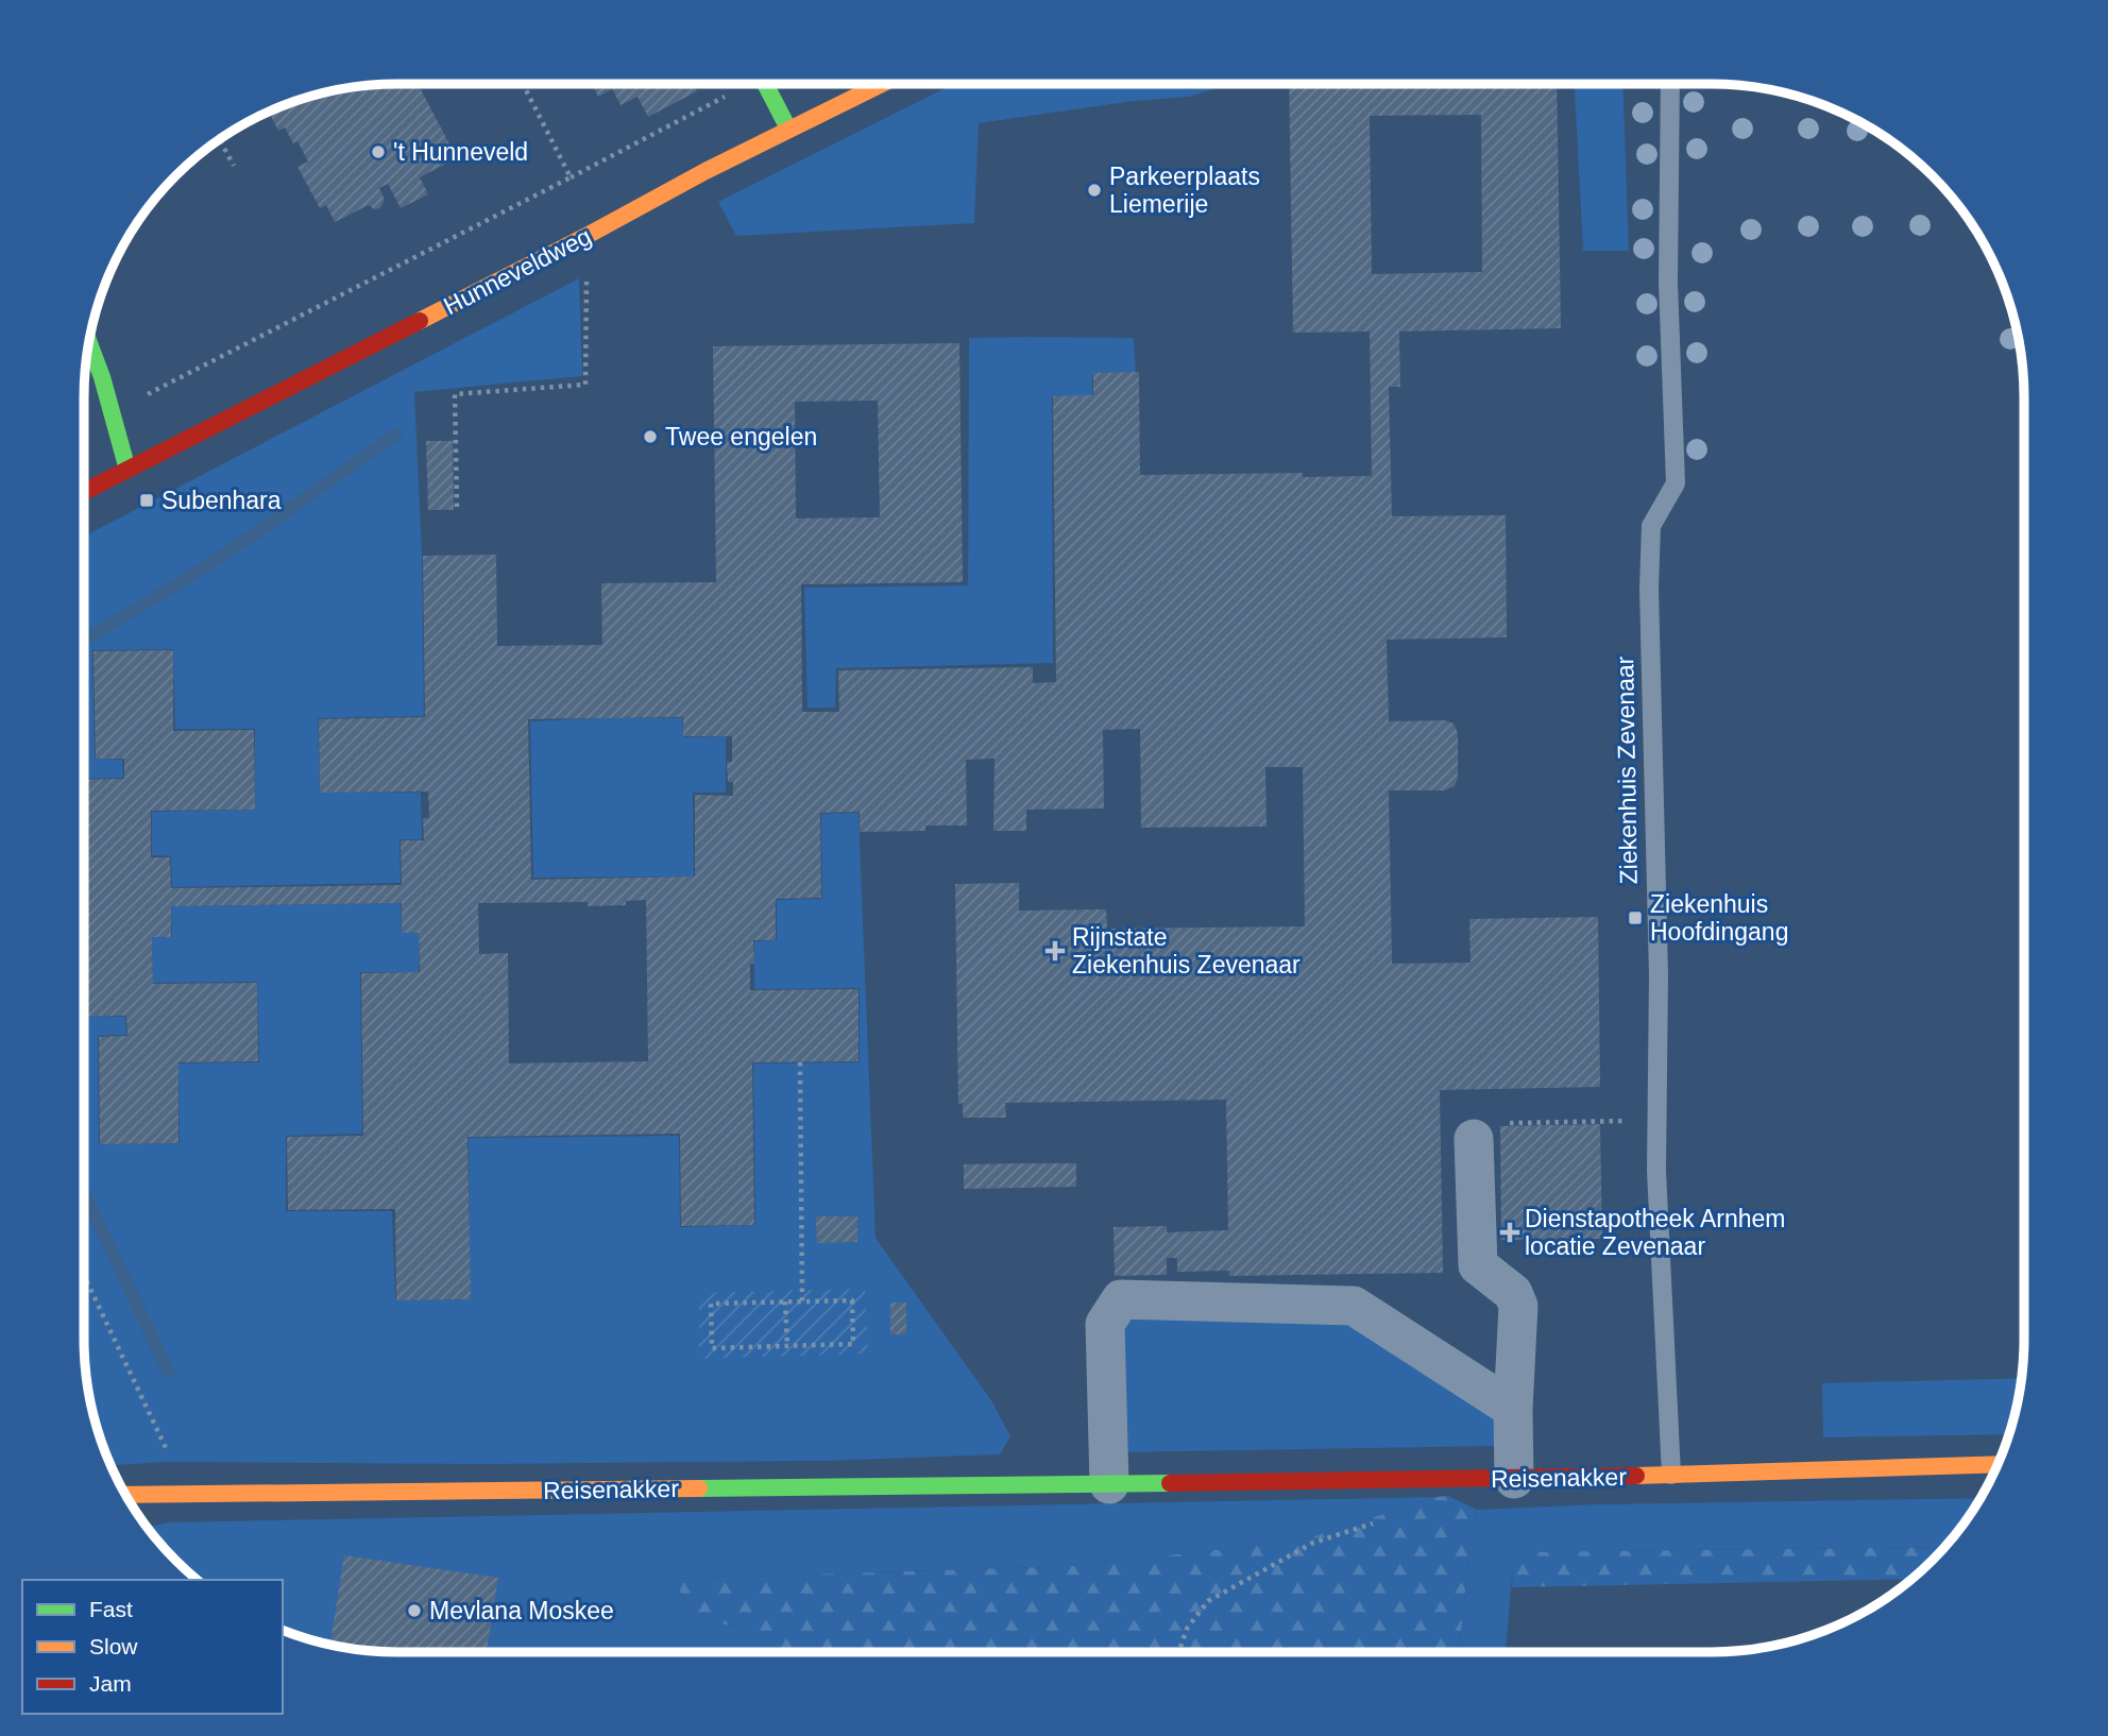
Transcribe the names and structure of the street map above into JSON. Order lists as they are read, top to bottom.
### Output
{
  "streets": {
    "street": ["Hunneveldweg", "Reisenakker"],
    "lane": ["Ziekenhuis Zevenaar"]
  },
  "crossings": [
    ["Ziekenhuis Zevenaar", "Reisenakker"]
  ],
  "places": {
    "other": [
      "'t Hunneveld",
      "Parkeerplaats Liemerije",
      "Twee engelen",
      "Mevlana Moskee"
    ],
    "transit": ["Subenhara", "Ziekenhuis Hoofdingang"],
    "health": ["Rijnstate Ziekenhuis Zevenaar", "Dienstapotheek Arnhem locatie Zevenaar"]
  },
  "legend": ["Fast", "Slow", "Jam"]
}
